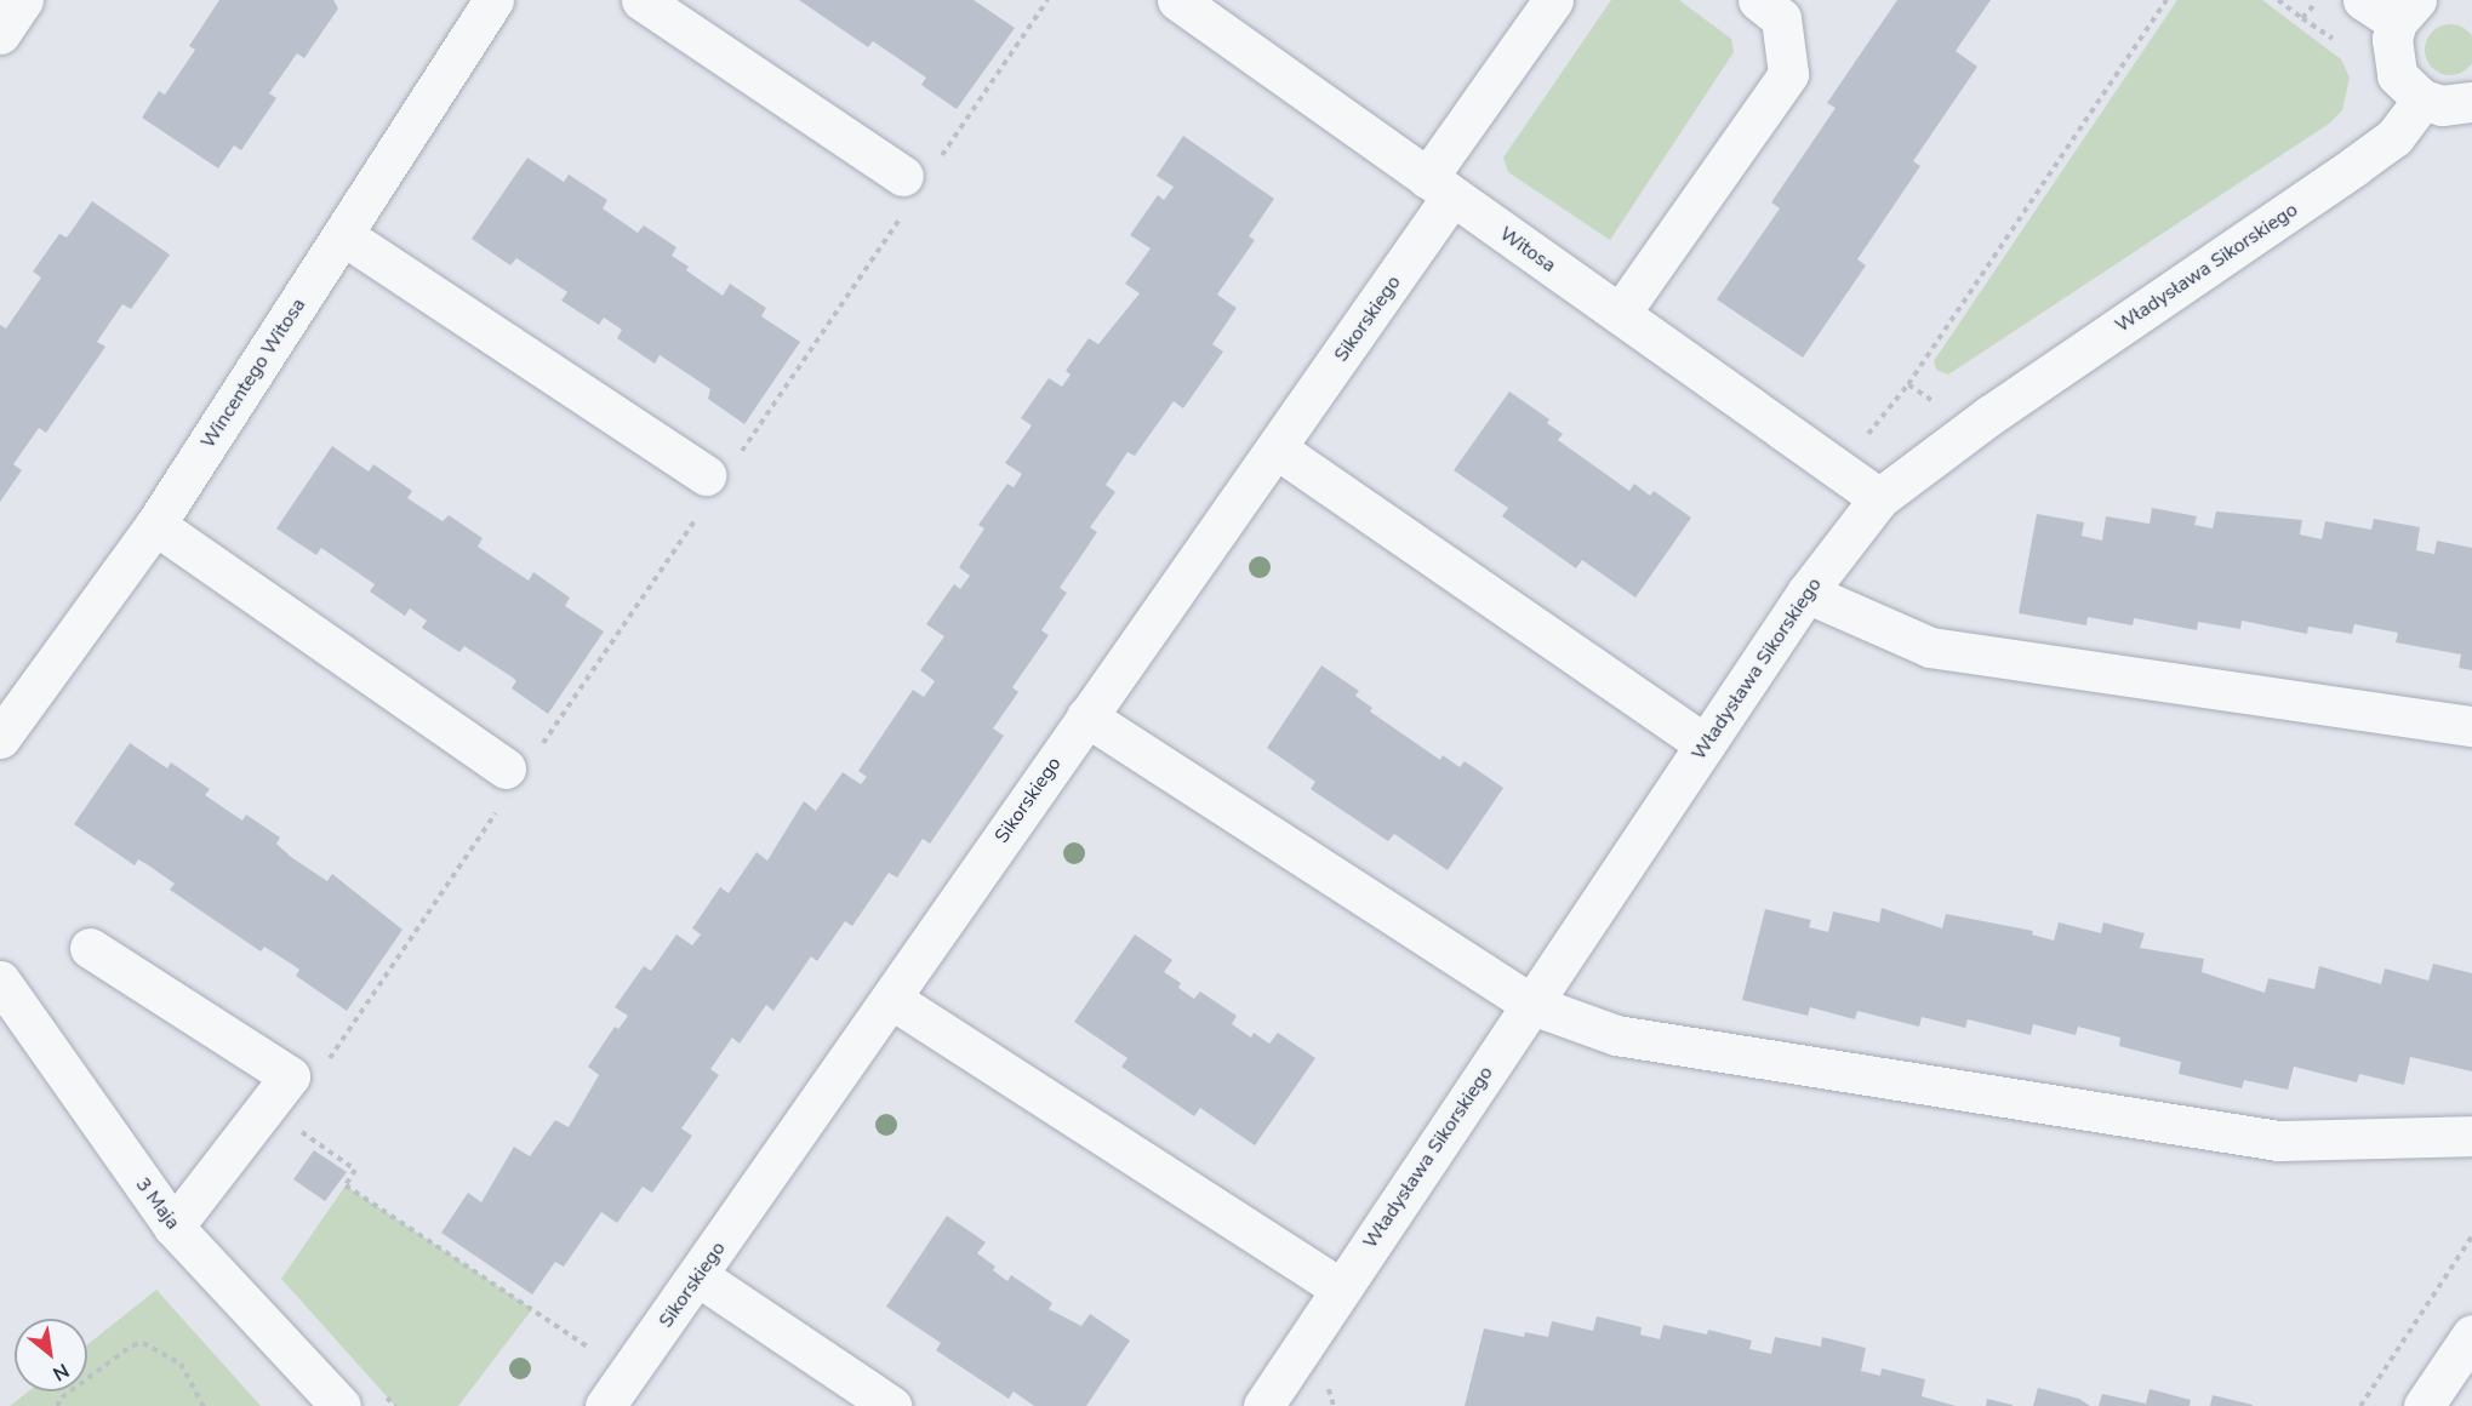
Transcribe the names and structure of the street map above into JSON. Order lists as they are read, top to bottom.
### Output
{
  "streets": {
    "street": [
      "Witosa",
      "Władysława Sikorskiego",
      "Sikorskiego",
      "Wincentego Witosa",
      "3 Maja"
    ]
  },
  "crossings": [
    ["Witosa", "Władysława Sikorskiego"],
    ["Witosa", "Sikorskiego"]
  ],
  "north": "bottom right"
}
